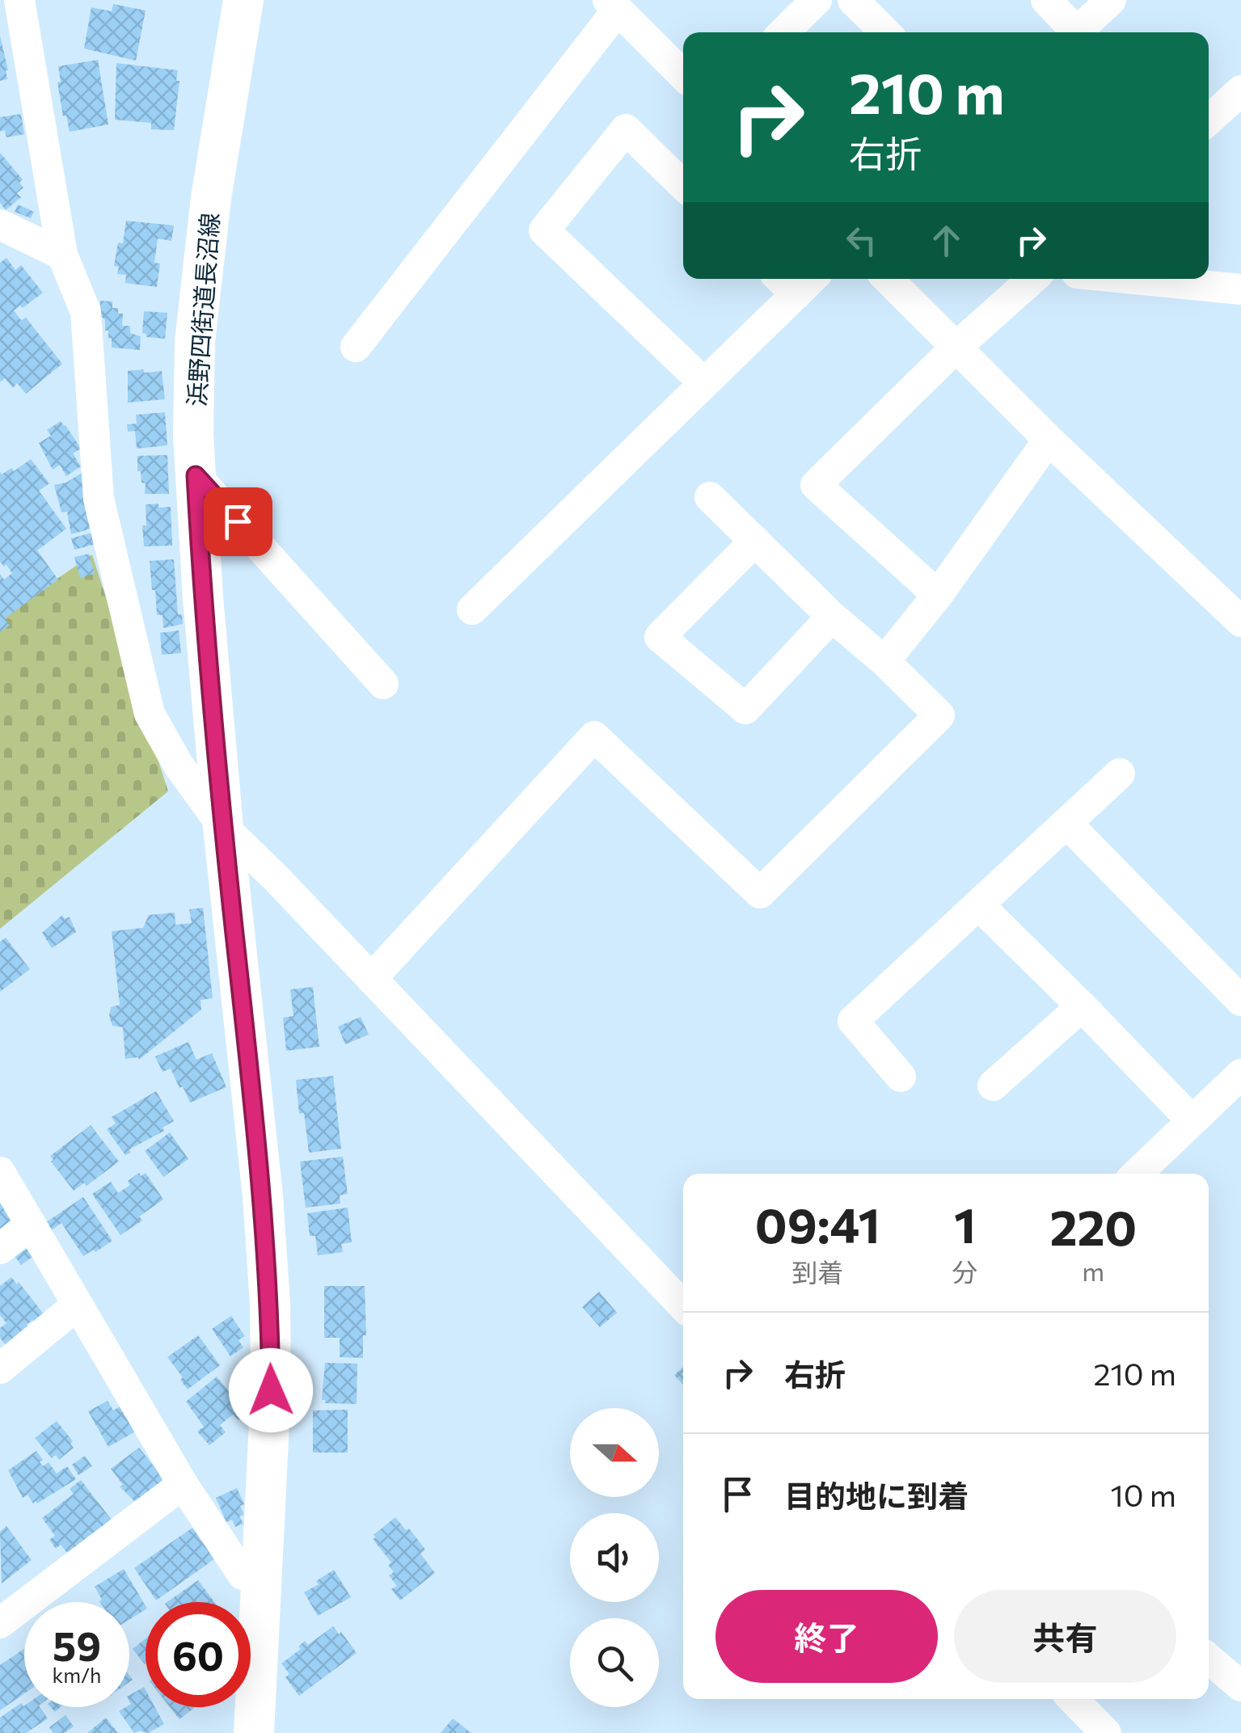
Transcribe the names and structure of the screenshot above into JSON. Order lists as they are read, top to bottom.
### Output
{
  "streets": {
    "main road": ["浜野四街道長沼線"]
  },
  "north": "right",
  "page": {
    "turn": ["210 m", "右折"],
    "eta": [
      "09:41",
      "到着",
      "1",
      "分",
      "220",
      "m"
    ],
    "list": [
      {
        "name": "右折",
        "value": "210 m"
      },
      {
        "name": "目的地に到着",
        "value": "10 m"
      }
    ],
    "buttons": ["終了", "共有"],
    "speed": "59 km/h",
    "limit": "60"
  }
}
